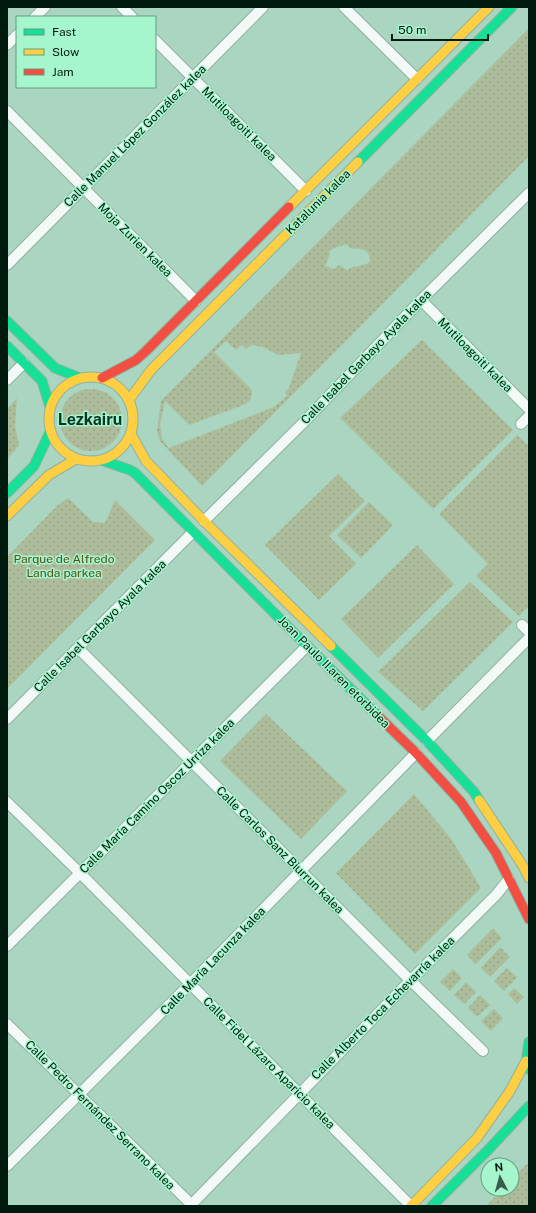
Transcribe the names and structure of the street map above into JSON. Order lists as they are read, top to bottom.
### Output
{
  "streets": {
    "main road": ["Katalunia kalea", "Joan Paulo II.aren etorbidea"],
    "street": [
      "Mutiloagoiti kalea",
      "Calle Manuel López González kalea",
      "Moja Zurien kalea",
      "Calle Isabel Garbayo Ayala kalea",
      "Calle María Camino Oscoz Urriza kalea",
      "Calle Carlos Sanz Biurrun kalea",
      "Calle María Lacunza kalea",
      "Calle Alberto Toca Echevarría kalea",
      "Calle Fidel Lázaro Aparicio kalea",
      "Calle Pedro Fernández Serrano kalea"
    ]
  },
  "crossings": [
    ["Mutiloagoiti kalea", "Calle Manuel López González kalea"],
    ["Mutiloagoiti kalea", "Katalunia kalea"],
    ["Mutiloagoiti kalea", "Calle Isabel Garbayo Ayala kalea"],
    ["Calle Manuel López González kalea", "Moja Zurien kalea"],
    ["Katalunia kalea", "Moja Zurien kalea"],
    ["Katalunia kalea", "Joan Paulo II.aren etorbidea"],
    ["Calle Isabel Garbayo Ayala kalea", "Joan Paulo II.aren etorbidea"],
    ["Calle Isabel Garbayo Ayala kalea", "Calle Carlos Sanz Biurrun kalea"],
    ["Joan Paulo II.aren etorbidea", "Calle María Camino Oscoz Urriza kalea"],
    ["Joan Paulo II.aren etorbidea", "Calle María Lacunza kalea"],
    ["Joan Paulo II.aren etorbidea", "Calle Alberto Toca Echevarría kalea"],
    ["Calle María Camino Oscoz Urriza kalea", "Calle Carlos Sanz Biurrun kalea"],
    ["Calle María Camino Oscoz Urriza kalea", "Calle Fidel Lázaro Aparicio kalea"],
    ["Calle Carlos Sanz Biurrun kalea", "Calle María Lacunza kalea"],
    ["Calle Carlos Sanz Biurrun kalea", "Calle Alberto Toca Echevarría kalea"],
    ["Calle María Lacunza kalea", "Calle Fidel Lázaro Aparicio kalea"],
    ["Calle María Lacunza kalea", "Calle Pedro Fernández Serrano kalea"],
    ["Calle Alberto Toca Echevarría kalea", "Calle Fidel Lázaro Aparicio kalea"],
    ["Calle Alberto Toca Echevarría kalea", "Calle Pedro Fernández Serrano kalea"]
  ],
  "districts": ["Lezkairu"],
  "parks": ["Parque de Alfredo Landa parkea"],
  "legend": ["Fast", "Slow", "Jam"],
  "scale_bar": "50 m",
  "north": "top"
}
